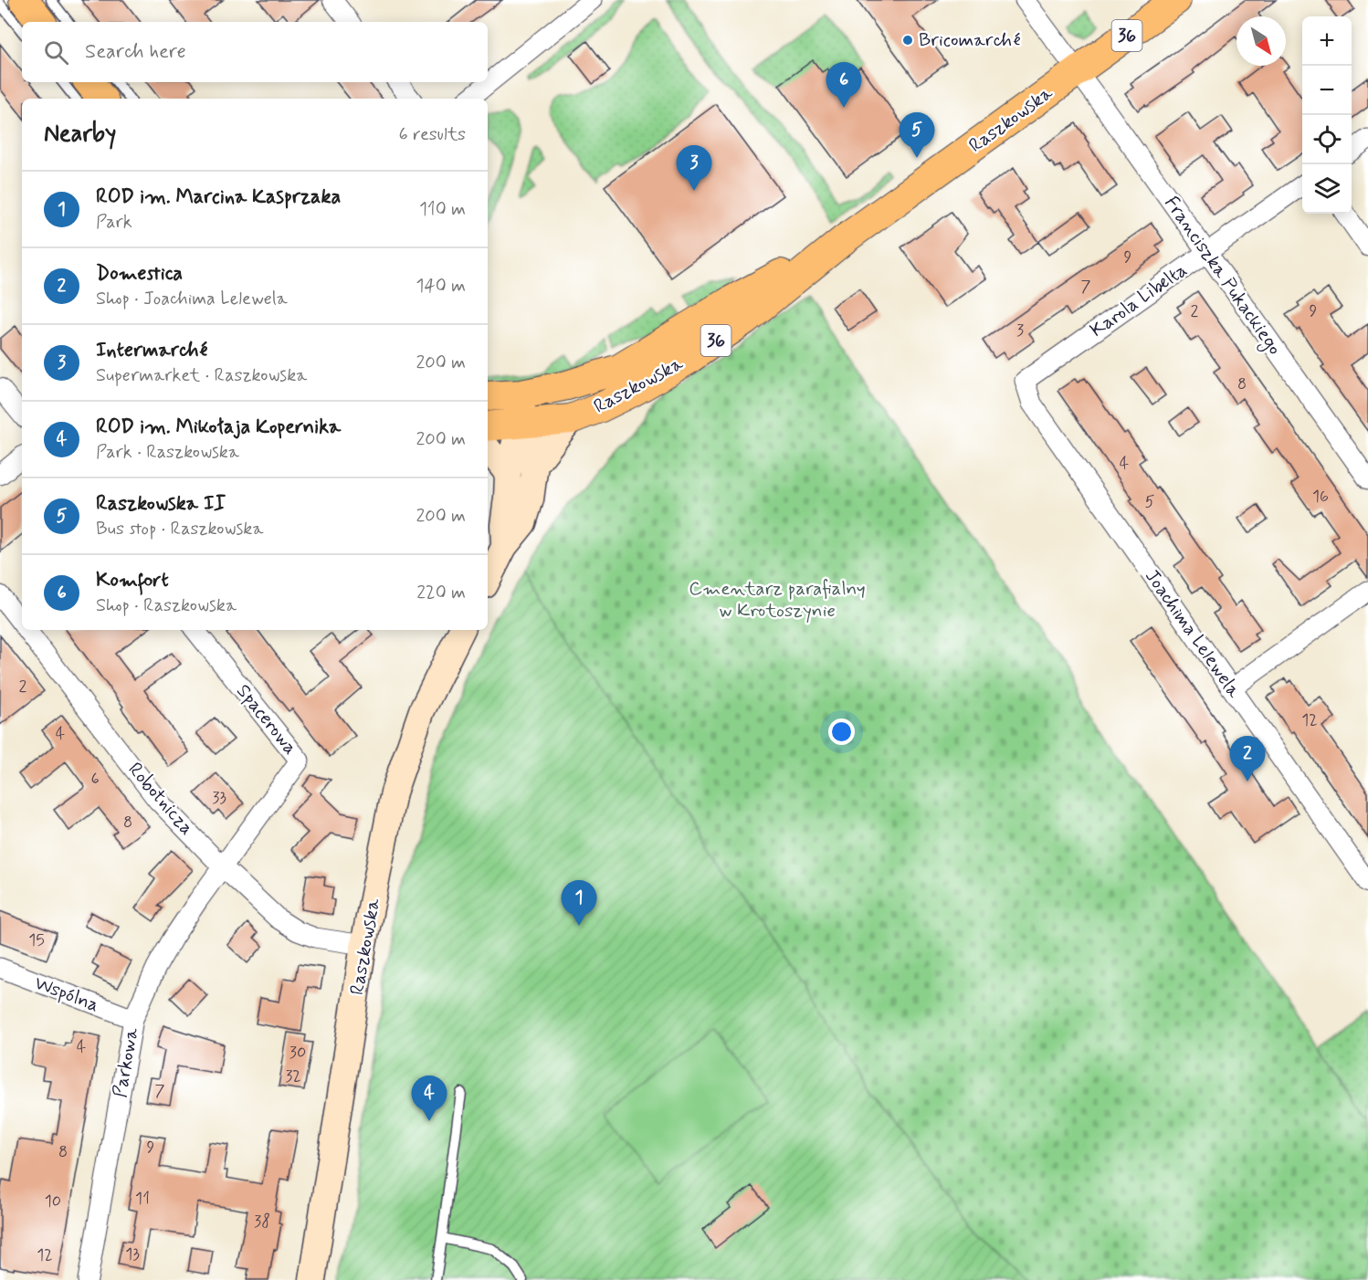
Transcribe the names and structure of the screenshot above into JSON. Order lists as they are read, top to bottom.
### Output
{
  "streets": {
    "main road": ["36", "Raszkowska"],
    "street": [
      "Franciszka Pukackiego",
      "Karola Libelta",
      "Joachima Lelewela",
      "Spacerowa",
      "Robotnicza",
      "Wspólna",
      "Parkowa"
    ]
  },
  "crossings": [
    ["36", "Raszkowska"],
    ["Raszkowska", "Franciszka Pukackiego"],
    ["Raszkowska", "Robotnicza"],
    ["Franciszka Pukackiego", "Karola Libelta"],
    ["Karola Libelta", "Joachima Lelewela"],
    ["Spacerowa", "Robotnicza"],
    ["Spacerowa", "Parkowa"],
    ["Robotnicza", "Parkowa"],
    ["Wspólna", "Parkowa"]
  ],
  "parks": ["Cmentarz parafialny w Krotoszynie"],
  "places": ["Bricomarché"],
  "house_numbers": [
    "9",
    "7",
    "2",
    "9",
    "3",
    "8",
    "4",
    "16",
    "5",
    "2",
    "12",
    "4",
    "6",
    "33",
    "8",
    "15",
    "4",
    "30",
    "32",
    "7",
    "9",
    "8",
    "11",
    "10",
    "38",
    "13",
    "12"
  ],
  "north": "bottom right",
  "page": {
    "map_buttons": ["+", "−"],
    "search": "Search here",
    "pins": [
      "6",
      "5",
      "3",
      "2",
      "1",
      "4"
    ],
    "heading": ["Nearby", "6 results"],
    "list": [
      {
        "mark": "1",
        "name": "ROD im. Marcina Kasprzaka",
        "note": "Park",
        "value": "110 m"
      },
      {
        "mark": "2",
        "name": "Domestica",
        "note": "Shop · Joachima Lelewela",
        "value": "140 m"
      },
      {
        "mark": "3",
        "name": "Intermarché",
        "note": "Supermarket · Raszkowska",
        "value": "200 m"
      },
      {
        "mark": "4",
        "name": "ROD im. Mikołaja Kopernika",
        "note": "Park · Raszkowska",
        "value": "200 m"
      },
      {
        "mark": "5",
        "name": "Raszkowska II",
        "note": "Bus stop · Raszkowska",
        "value": "200 m"
      },
      {
        "mark": "6",
        "name": "Komfort",
        "note": "Shop · Raszkowska",
        "value": "220 m"
      }
    ]
  }
}
